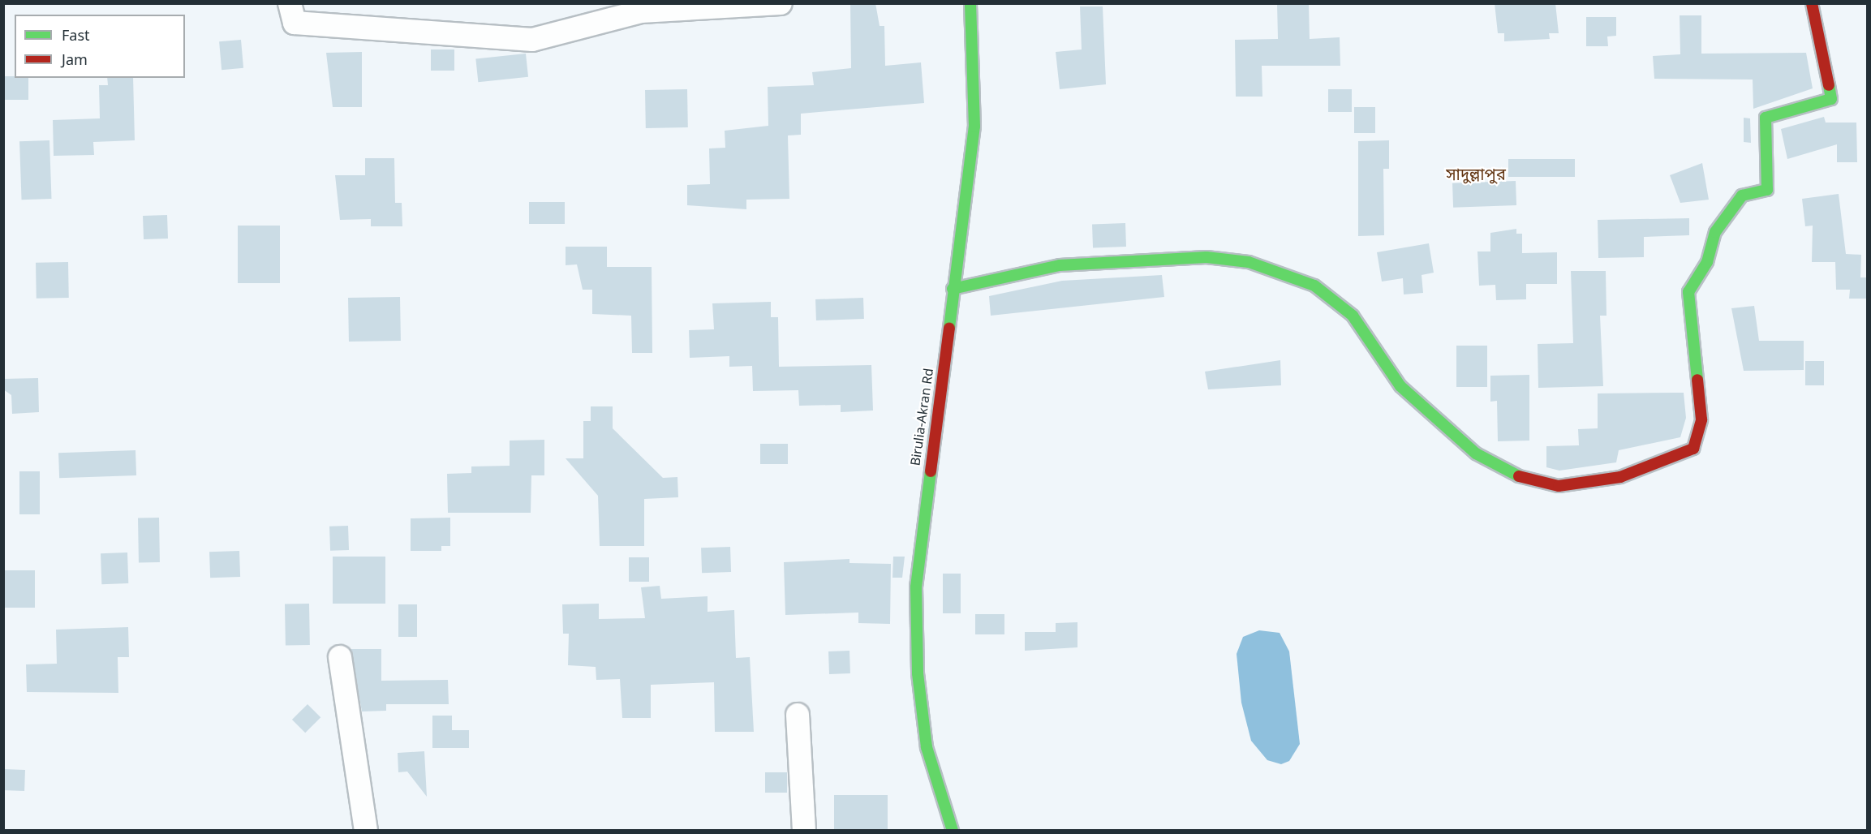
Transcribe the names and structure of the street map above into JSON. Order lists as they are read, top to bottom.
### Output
{
  "streets": {
    "street": ["Birulia-Akran Rd"]
  },
  "districts": ["সাদুল্লাপুর"],
  "legend": ["Fast", "Jam"]
}
